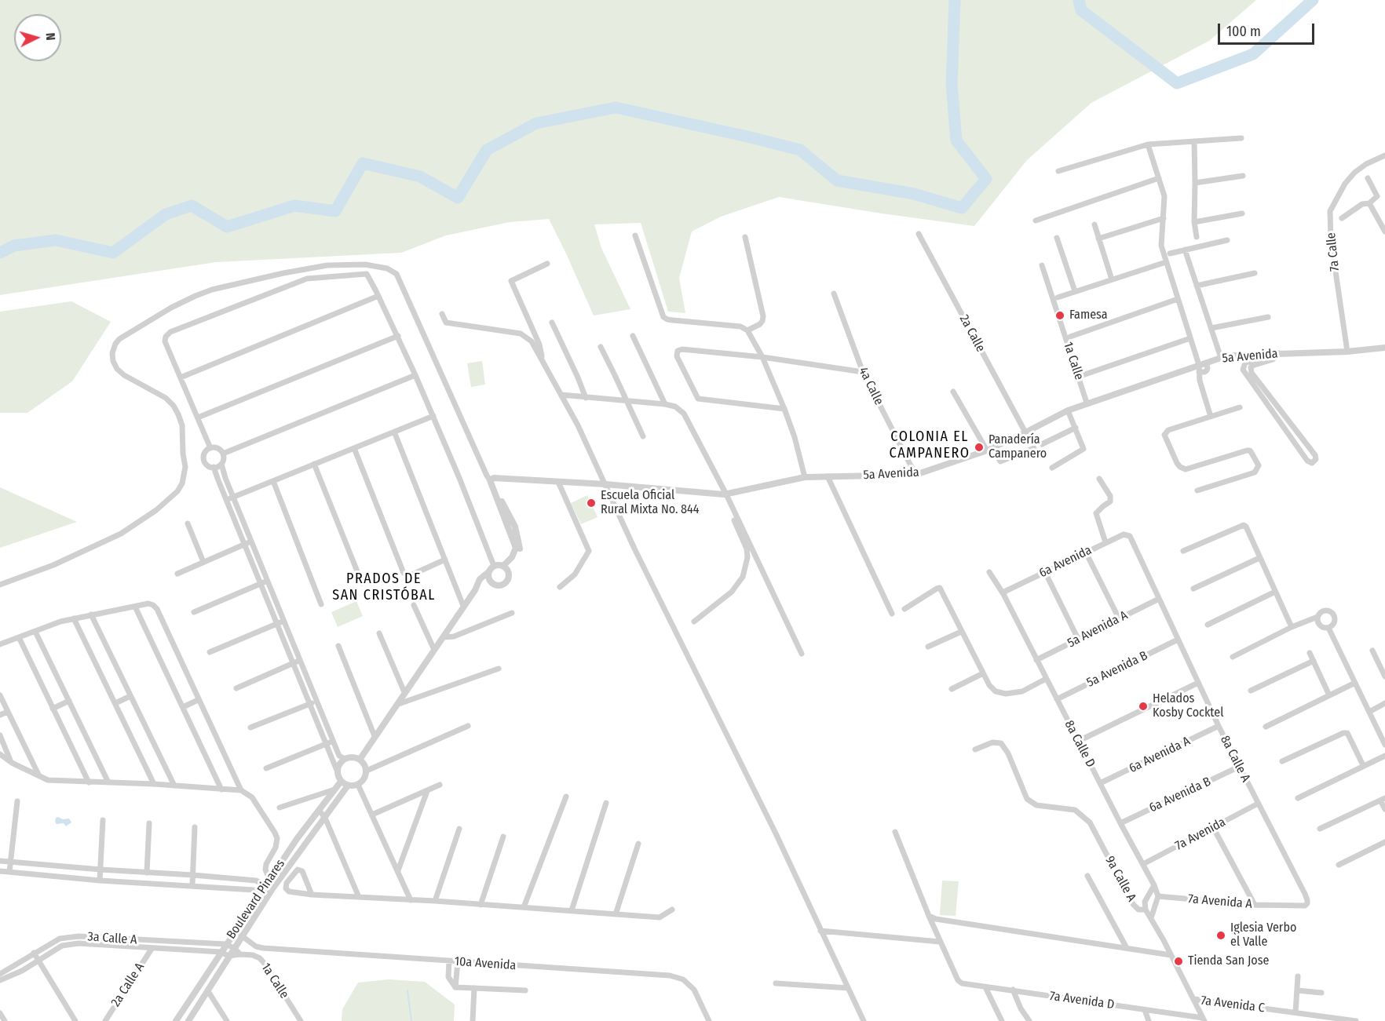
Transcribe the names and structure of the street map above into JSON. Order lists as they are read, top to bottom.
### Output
{
  "streets": {
    "street": [
      "7a Calle",
      "2a Calle",
      "5a Avenida",
      "1a Calle",
      "4a Calle",
      "6a Avenida",
      "5a Avenida A",
      "5a Avenida B",
      "8a Calle D",
      "6a Avenida A",
      "8a Calle A",
      "6a Avenida B",
      "7a Avenida",
      "9a Calle A",
      "Boulevard Pinares",
      "7a Avenida A",
      "3a Calle A",
      "10a Avenida",
      "2a Calle A",
      "7a Avenida D",
      "7a Avenida C"
    ]
  },
  "crossings": [
    ["7a Calle", "5a Avenida"],
    ["2a Calle", "5a Avenida"],
    ["5a Avenida", "1a Calle"],
    ["5a Avenida", "4a Calle"],
    ["1a Calle", "Boulevard Pinares"],
    ["1a Calle", "3a Calle A"],
    ["6a Avenida", "8a Calle D"],
    ["6a Avenida", "8a Calle A"],
    ["5a Avenida A", "8a Calle D"],
    ["5a Avenida A", "8a Calle A"],
    ["5a Avenida B", "8a Calle D"],
    ["5a Avenida B", "8a Calle A"],
    ["8a Calle D", "6a Avenida A"],
    ["8a Calle D", "6a Avenida B"],
    ["8a Calle D", "7a Avenida"],
    ["8a Calle D", "7a Avenida A"],
    ["6a Avenida A", "8a Calle A"],
    ["8a Calle A", "6a Avenida B"],
    ["8a Calle A", "7a Avenida"],
    ["8a Calle A", "7a Avenida A"],
    ["9a Calle A", "7a Avenida D"],
    ["9a Calle A", "7a Avenida C"],
    ["Boulevard Pinares", "3a Calle A"],
    ["Boulevard Pinares", "10a Avenida"],
    ["3a Calle A", "2a Calle A"]
  ],
  "districts": ["COLONIA EL CAMPANERO", "PRADOS DE SAN CRISTÓBAL"],
  "places": [
    "Famesa",
    "Panadería Campanero",
    "Escuela Oficial Rural Mixta No. 844",
    "Helados Kosby Cocktel",
    "Iglesia Verbo el Valle",
    "Tienda San Jose"
  ],
  "scale_bar": "100 m",
  "north": "right"
}
